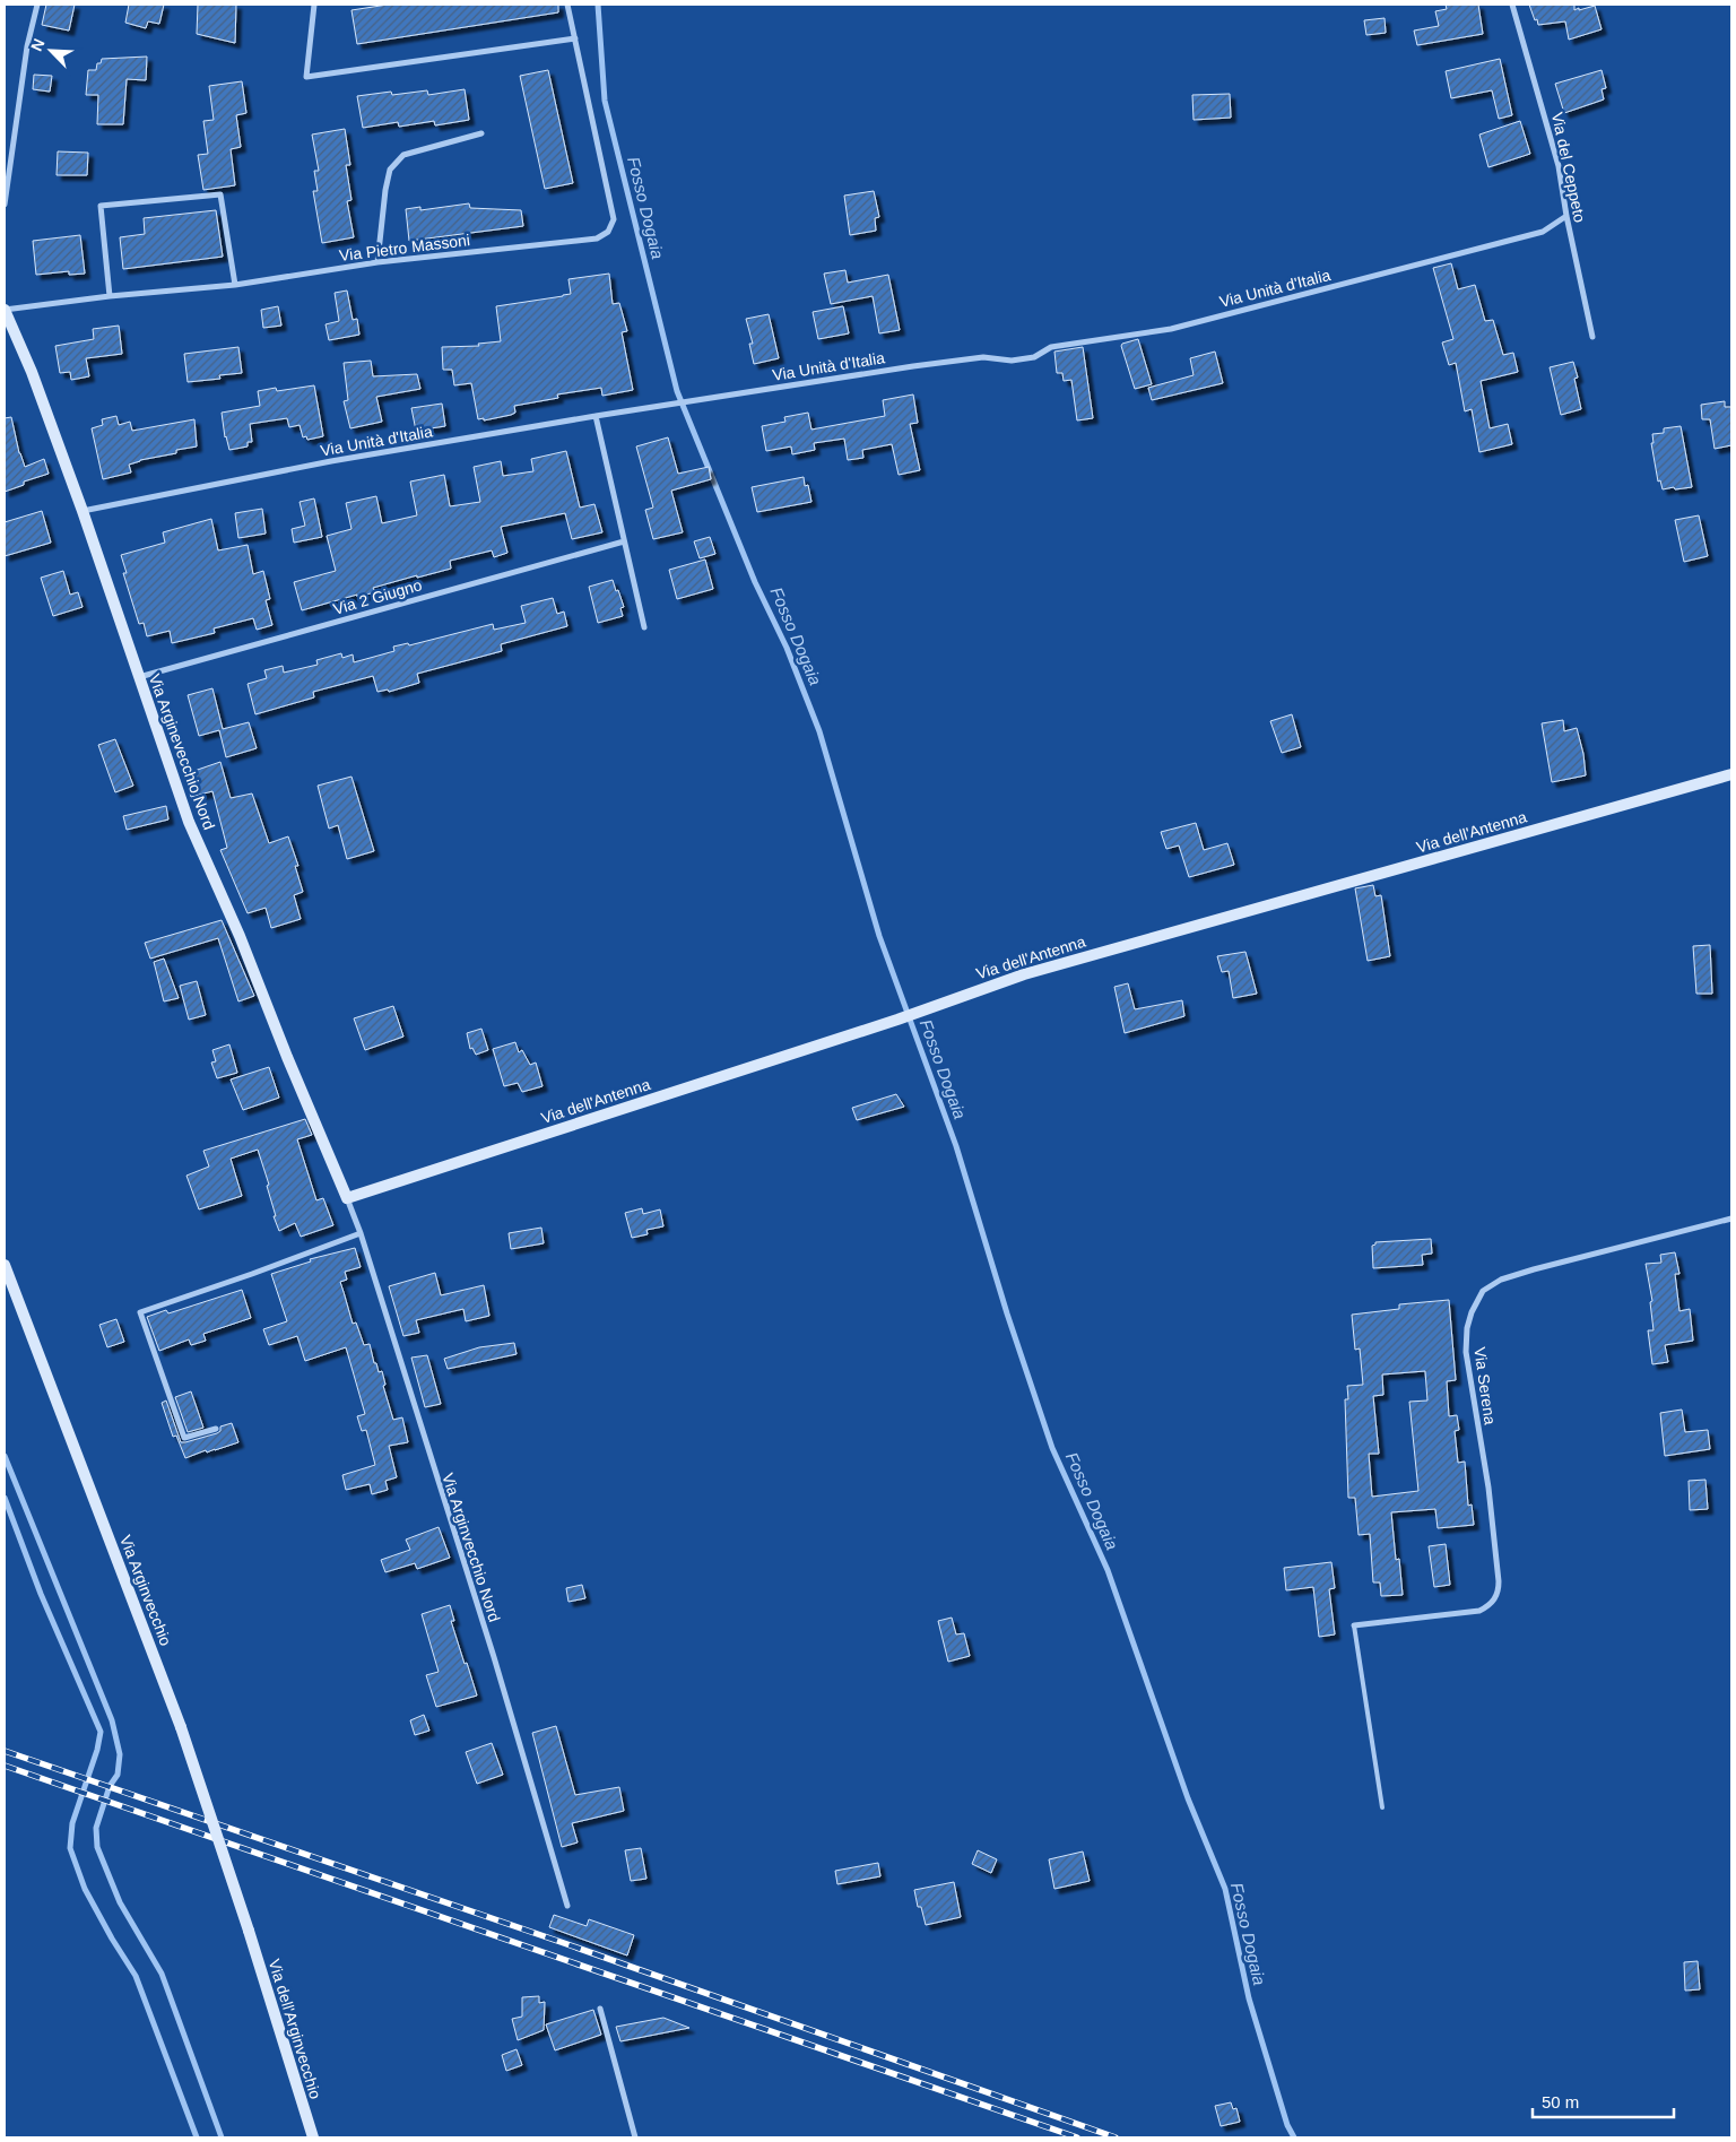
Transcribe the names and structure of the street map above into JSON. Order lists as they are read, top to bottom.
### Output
{
  "streets": {
    "street": [
      "Via del Ceppeto",
      "Via Pietro Massoni",
      "Via Unità d'Italia",
      "Via 2 Giugno",
      "Via Arginevecchio Nord",
      "Via dell'Antenna",
      "Via Serena",
      "Via Arginvecchio Nord",
      "Via Arginvecchio",
      "Via dell'Arginvecchio"
    ]
  },
  "crossings": [
    ["Via del Ceppeto", "Via Unità d'Italia"],
    ["Via Pietro Massoni", "Via Arginevecchio Nord"],
    ["Via Unità d'Italia", "Via Arginevecchio Nord"],
    ["Via 2 Giugno", "Via Arginevecchio Nord"],
    ["Via Arginevecchio Nord", "Via dell'Antenna"],
    ["Via Arginevecchio Nord", "Via Arginvecchio Nord"],
    ["Via dell'Antenna", "Via Arginvecchio Nord"],
    ["Via Arginvecchio", "Via dell'Arginvecchio"]
  ],
  "water": ["Fosso Dogaia"],
  "scale_bar": "50 m",
  "north": "top left"
}
